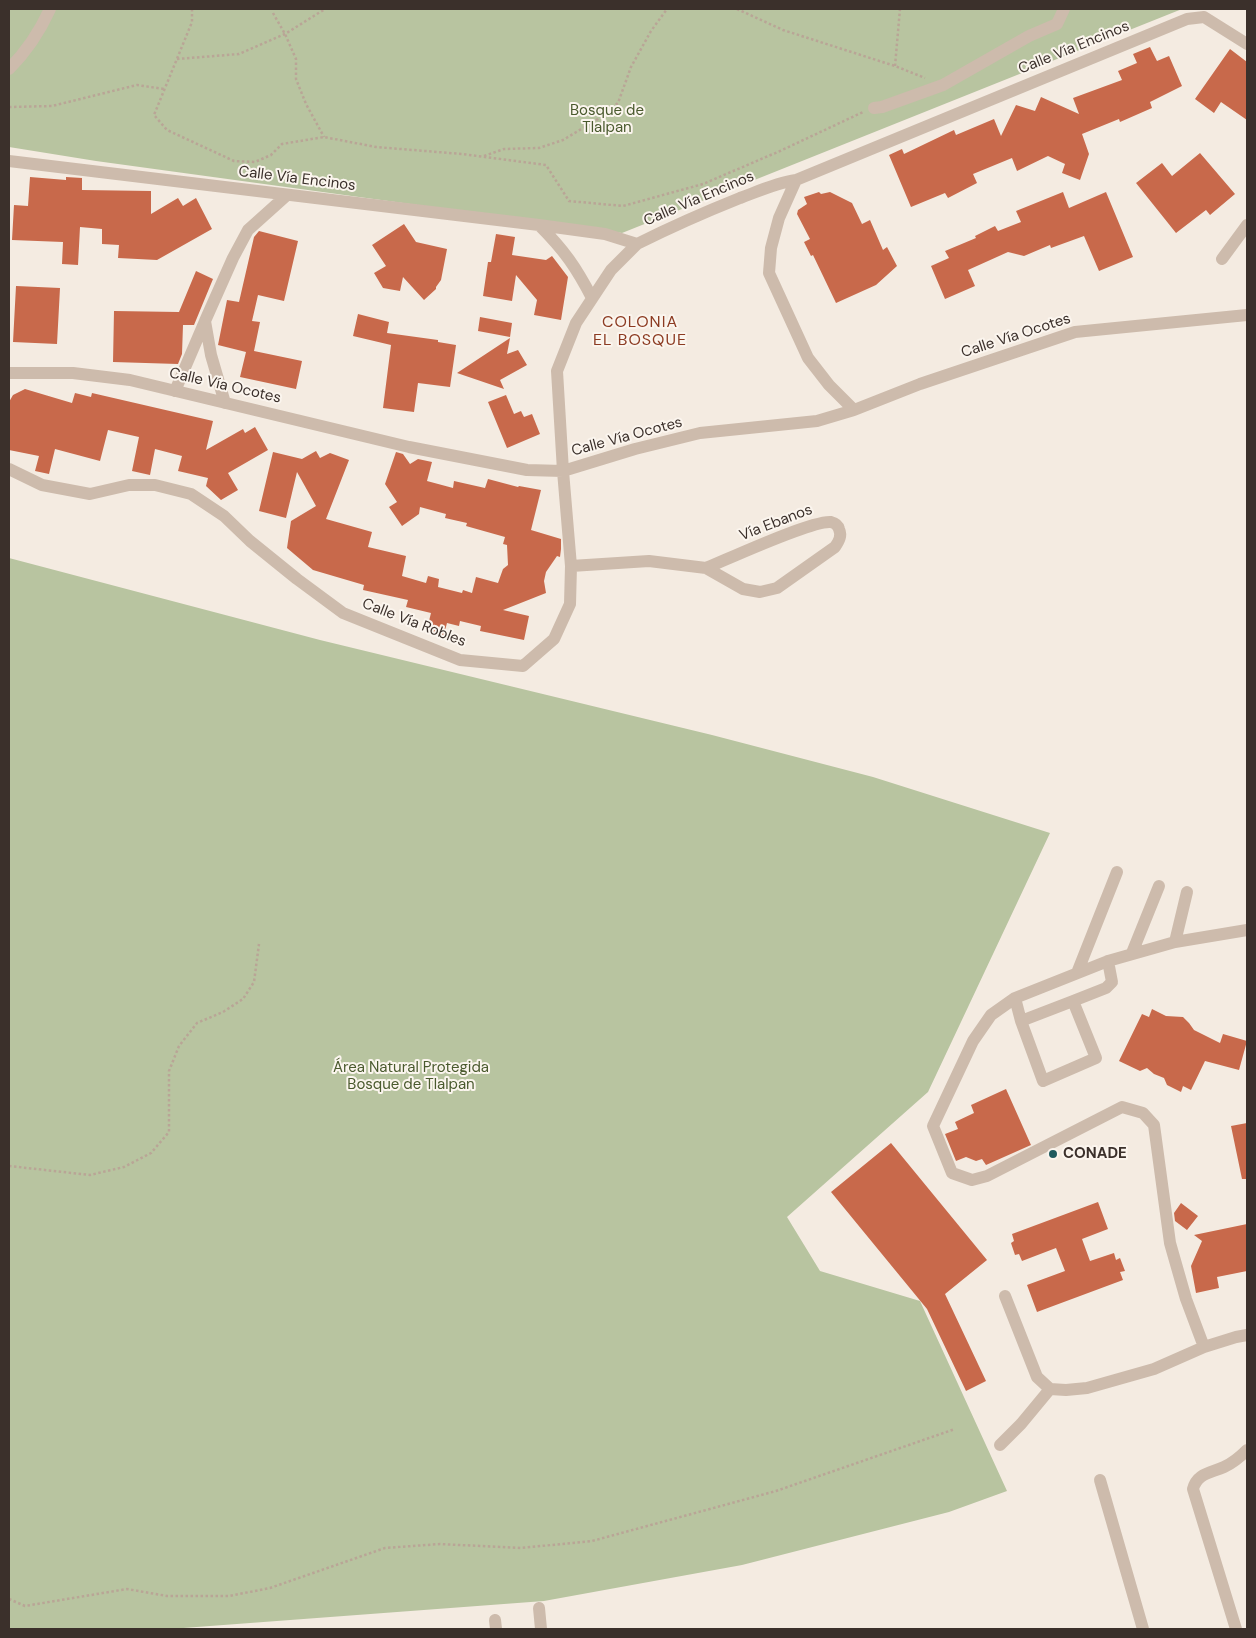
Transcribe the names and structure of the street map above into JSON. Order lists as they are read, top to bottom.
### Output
{
  "streets": {
    "street": [
      "Calle Vía Encinos",
      "Calle Vía Ocotes",
      "Vía Ebanos",
      "Calle Vía Robles"
    ]
  },
  "crossings": [
    ["Calle Vía Encinos", "Calle Vía Robles"],
    ["Calle Vía Ocotes", "Calle Vía Robles"],
    ["Vía Ebanos", "Calle Vía Robles"]
  ],
  "districts": ["COLONIA EL BOSQUE"],
  "parks": ["Bosque de Tlalpan", "Área Natural Protegida Bosque de Tlalpan"],
  "places": ["CONADE"]
}
